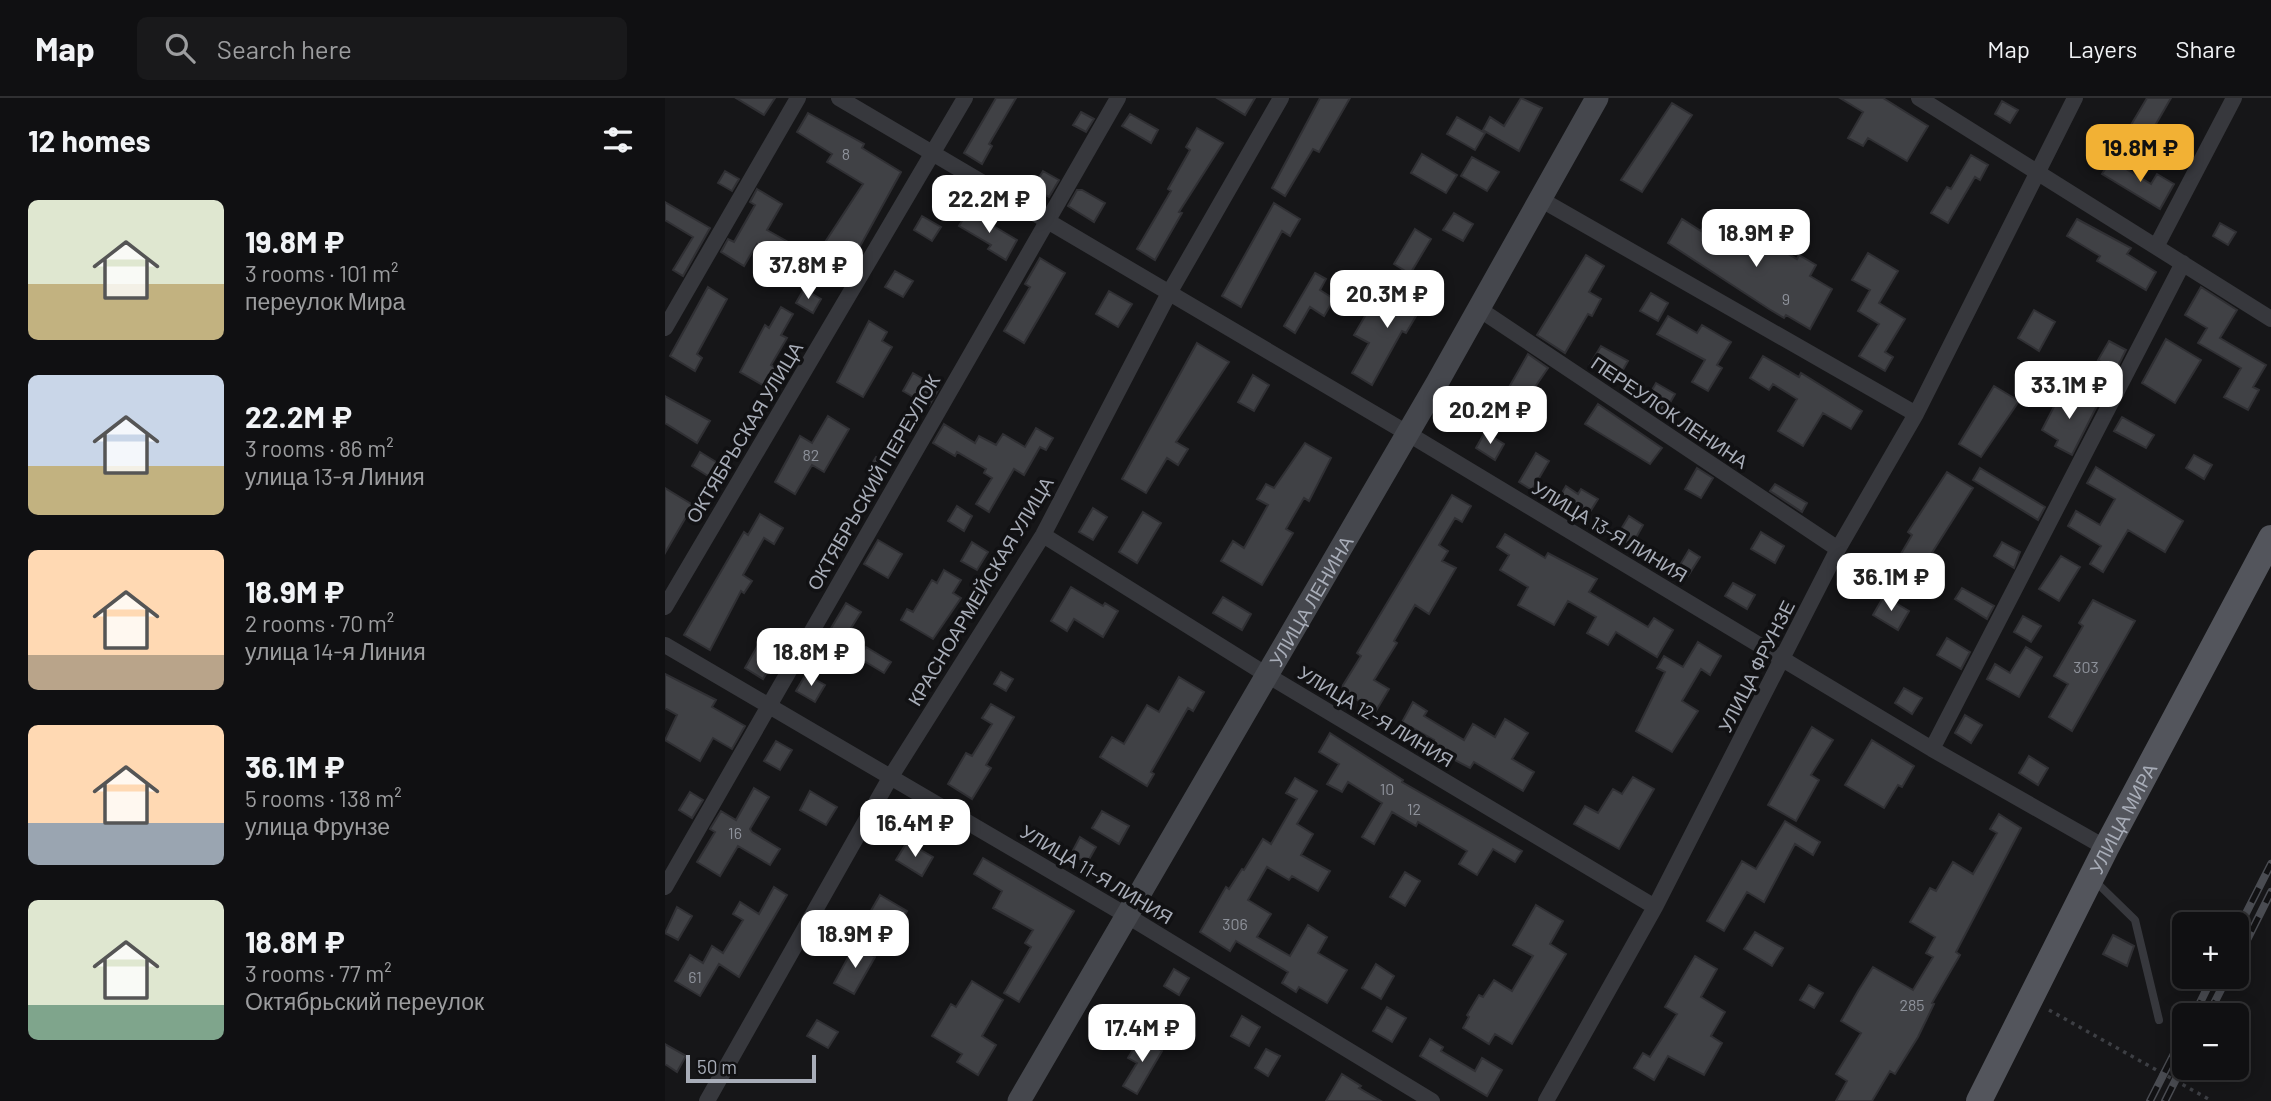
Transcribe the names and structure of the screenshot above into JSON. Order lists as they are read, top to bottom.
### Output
{
  "streets": {
    "main road": ["УЛИЦА ЛЕНИНА", "УЛИЦА МИРА"],
    "street": [
      "ПЕРЕУЛОК ЛЕНИНА",
      "ОКТЯБРЬСКАЯ УЛИЦА",
      "ОКТЯБРЬСКИЙ ПЕРЕУЛОК",
      "УЛИЦА 13-Я ЛИНИЯ",
      "КРАСНОАРМЕЙСКАЯ УЛИЦА",
      "УЛИЦА ФРУНЗЕ",
      "УЛИЦА 12-Я ЛИНИЯ",
      "УЛИЦА 11-Я ЛИНИЯ"
    ]
  },
  "crossings": [
    ["ПЕРЕУЛОК ЛЕНИНА", "УЛИЦА ЛЕНИНА"],
    ["ПЕРЕУЛОК ЛЕНИНА", "УЛИЦА ФРУНЗЕ"],
    ["ОКТЯБРЬСКАЯ УЛИЦА", "УЛИЦА 13-Я ЛИНИЯ"],
    ["ОКТЯБРЬСКИЙ ПЕРЕУЛОК", "УЛИЦА 13-Я ЛИНИЯ"],
    ["ОКТЯБРЬСКИЙ ПЕРЕУЛОК", "УЛИЦА 11-Я ЛИНИЯ"],
    ["УЛИЦА 13-Я ЛИНИЯ", "КРАСНОАРМЕЙСКАЯ УЛИЦА"],
    ["УЛИЦА 13-Я ЛИНИЯ", "УЛИЦА ЛЕНИНА"],
    ["УЛИЦА 13-Я ЛИНИЯ", "УЛИЦА ФРУНЗЕ"],
    ["УЛИЦА 13-Я ЛИНИЯ", "УЛИЦА МИРА"],
    ["КРАСНОАРМЕЙСКАЯ УЛИЦА", "УЛИЦА 12-Я ЛИНИЯ"],
    ["КРАСНОАРМЕЙСКАЯ УЛИЦА", "УЛИЦА 11-Я ЛИНИЯ"],
    ["УЛИЦА ЛЕНИНА", "УЛИЦА 12-Я ЛИНИЯ"],
    ["УЛИЦА ЛЕНИНА", "УЛИЦА 11-Я ЛИНИЯ"],
    ["УЛИЦА ФРУНЗЕ", "УЛИЦА 12-Я ЛИНИЯ"]
  ],
  "house_numbers": [
    "8",
    "9",
    "82",
    "303",
    "10",
    "12",
    "16",
    "306",
    "61",
    "285"
  ],
  "scale_bar": "50 m",
  "page": {
    "header": "Map",
    "search": "Search here",
    "nav": ["Map", "Layers", "Share"],
    "heading": "12 homes",
    "price": [
      "19.8M ₽",
      "22.2M ₽",
      "18.9M ₽",
      "37.8M ₽",
      "20.3M ₽",
      "33.1M ₽",
      "20.2M ₽",
      "36.1M ₽",
      "18.8M ₽",
      "16.4M ₽",
      "18.9M ₽",
      "17.4M ₽"
    ],
    "list": [
      {
        "name": "19.8M ₽",
        "note": "3 rooms · 101 m² · переулок Мира"
      },
      {
        "name": "22.2M ₽",
        "note": "3 rooms · 86 m² · улица 13-я Линия"
      },
      {
        "name": "18.9M ₽",
        "note": "2 rooms · 70 m² · улица 14-я Линия"
      },
      {
        "name": "36.1M ₽",
        "note": "5 rooms · 138 m² · улица Фрунзе"
      },
      {
        "name": "18.8M ₽",
        "note": "3 rooms · 77 m² · Октябрьский переулок"
      }
    ],
    "map_buttons": ["+", "−"],
    "scale": "50 m"
  }
}
